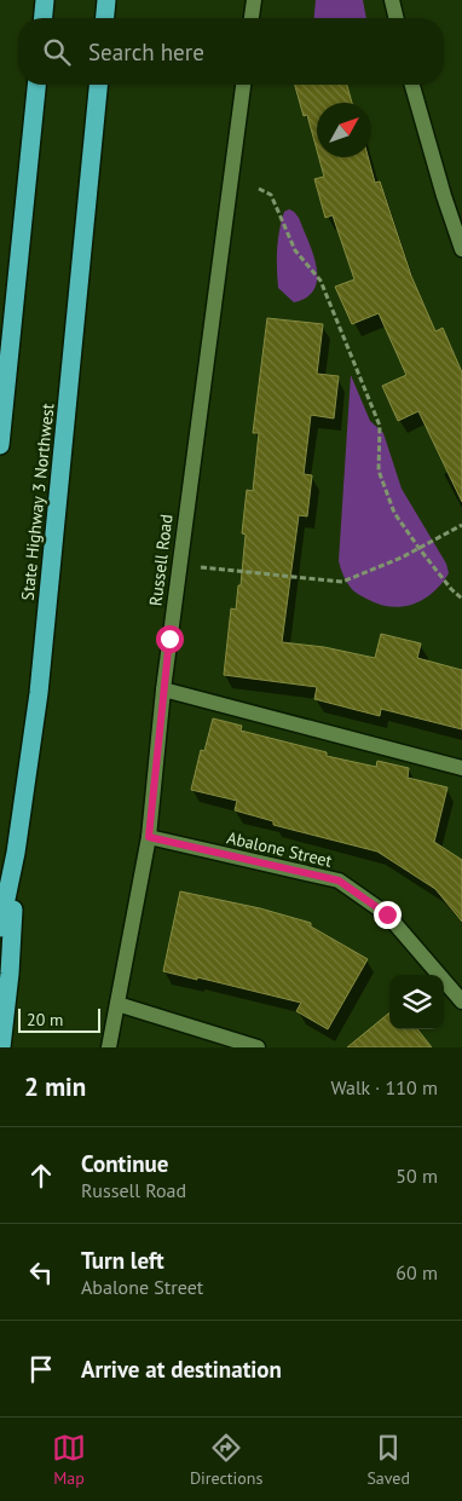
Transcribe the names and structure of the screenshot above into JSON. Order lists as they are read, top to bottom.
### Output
{
  "streets": {
    "highway": ["State Highway 3 Northwest"],
    "street": ["Russell Road", "Abalone Street"]
  },
  "crossings": [
    ["Russell Road", "Abalone Street"]
  ],
  "scale_bar": "20 m",
  "north": "top right",
  "page": {
    "search": "Search here",
    "scale": "20 m",
    "heading": ["2 min", "Walk · 110 m"],
    "list": [
      ["Continue", "Russell Road", "50 m"],
      ["Turn left", "Abalone Street", "60 m"],
      "Arrive at destination"
    ],
    "nav": ["Map", "Directions", "Saved"]
  }
}
